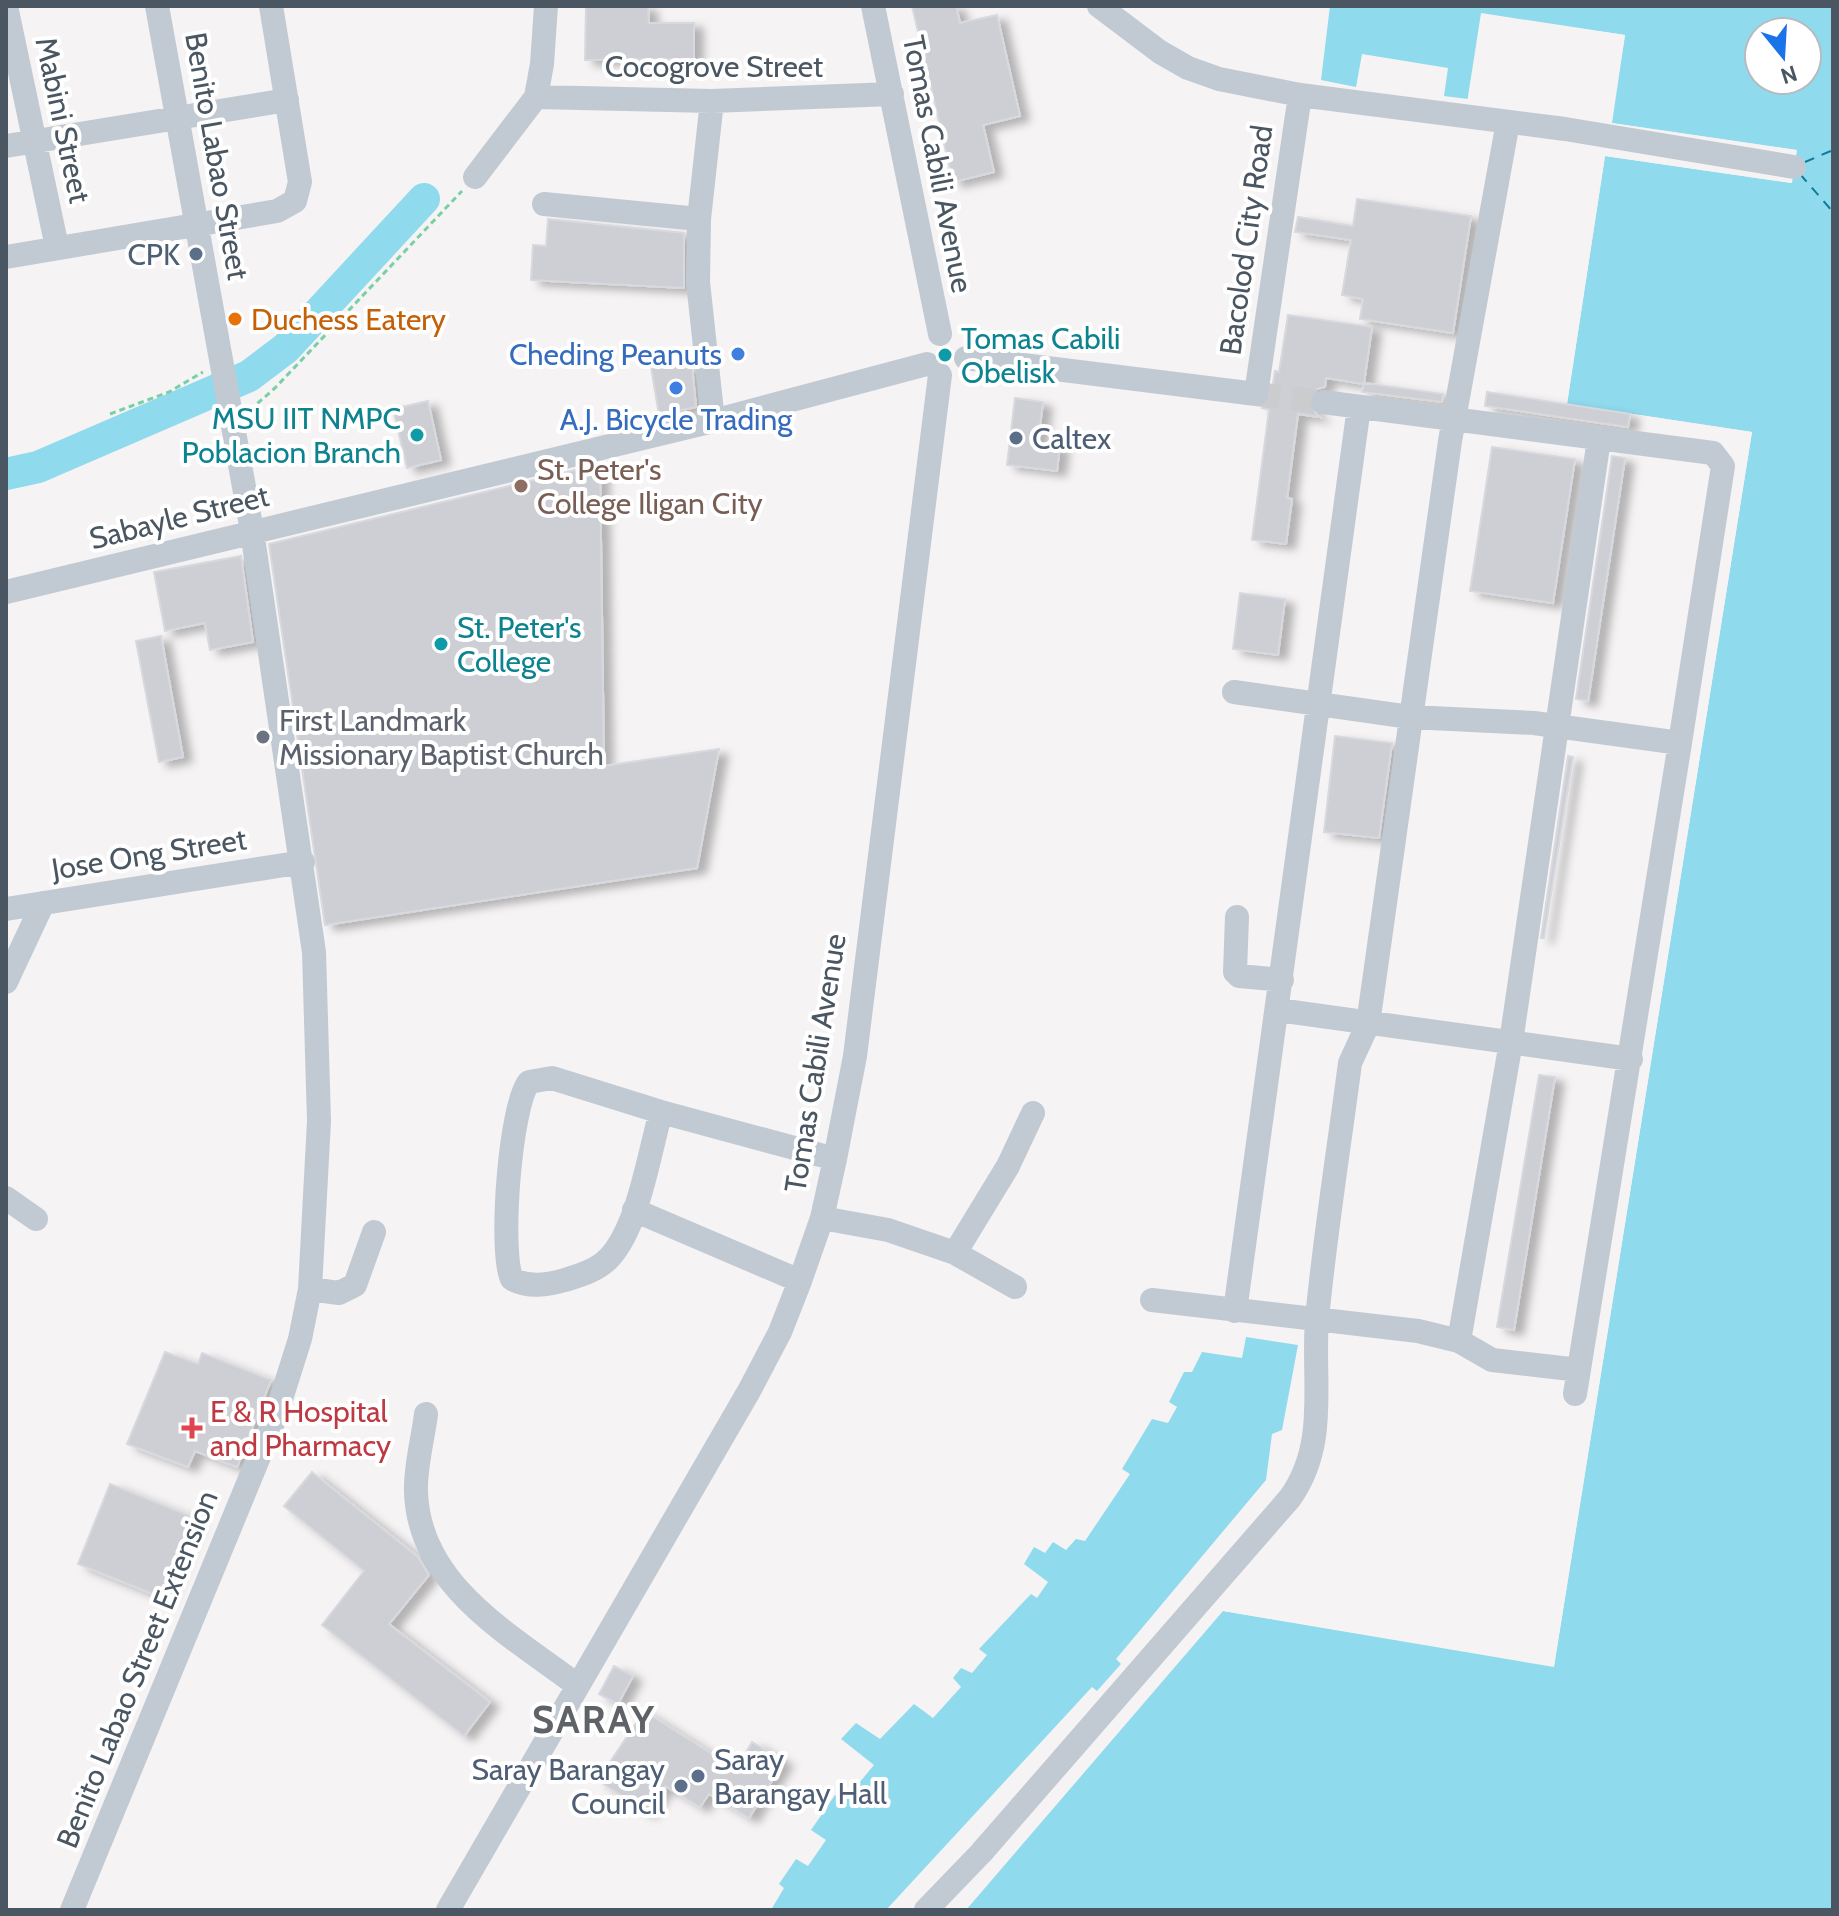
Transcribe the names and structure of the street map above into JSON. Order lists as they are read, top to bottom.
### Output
{
  "streets": {
    "street": [
      "Cocogrove Street",
      "Mabini Street",
      "Benito Labao Street",
      "Tomas Cabili Avenue",
      "Bacolod City Road",
      "Sabayle Street",
      "Jose Ong Street",
      "Benito Labao Street Extension"
    ]
  },
  "crossings": [
    ["Cocogrove Street", "Tomas Cabili Avenue"],
    ["Benito Labao Street", "Benito Labao Street Extension"],
    ["Tomas Cabili Avenue", "Bacolod City Road"],
    ["Tomas Cabili Avenue", "Sabayle Street"],
    ["Bacolod City Road", "Sabayle Street"],
    ["Sabayle Street", "Benito Labao Street Extension"],
    ["Jose Ong Street", "Benito Labao Street Extension"]
  ],
  "districts": ["SARAY"],
  "places": {
    "other": [
      "CPK",
      "Duchess Eatery",
      "Cheding Peanuts",
      "Tomas Cabili Obelisk",
      "A.J. Bicycle Trading",
      "MSU IIT NMPC Poblacion Branch",
      "Caltex",
      "St. Peter's College Iligan City",
      "St. Peter's College",
      "First Landmark Missionary Baptist Church",
      "Saray Barangay Hall",
      "Saray Barangay Council"
    ],
    "health": ["E & R Hospital and Pharmacy"]
  },
  "north": "bottom"
}
